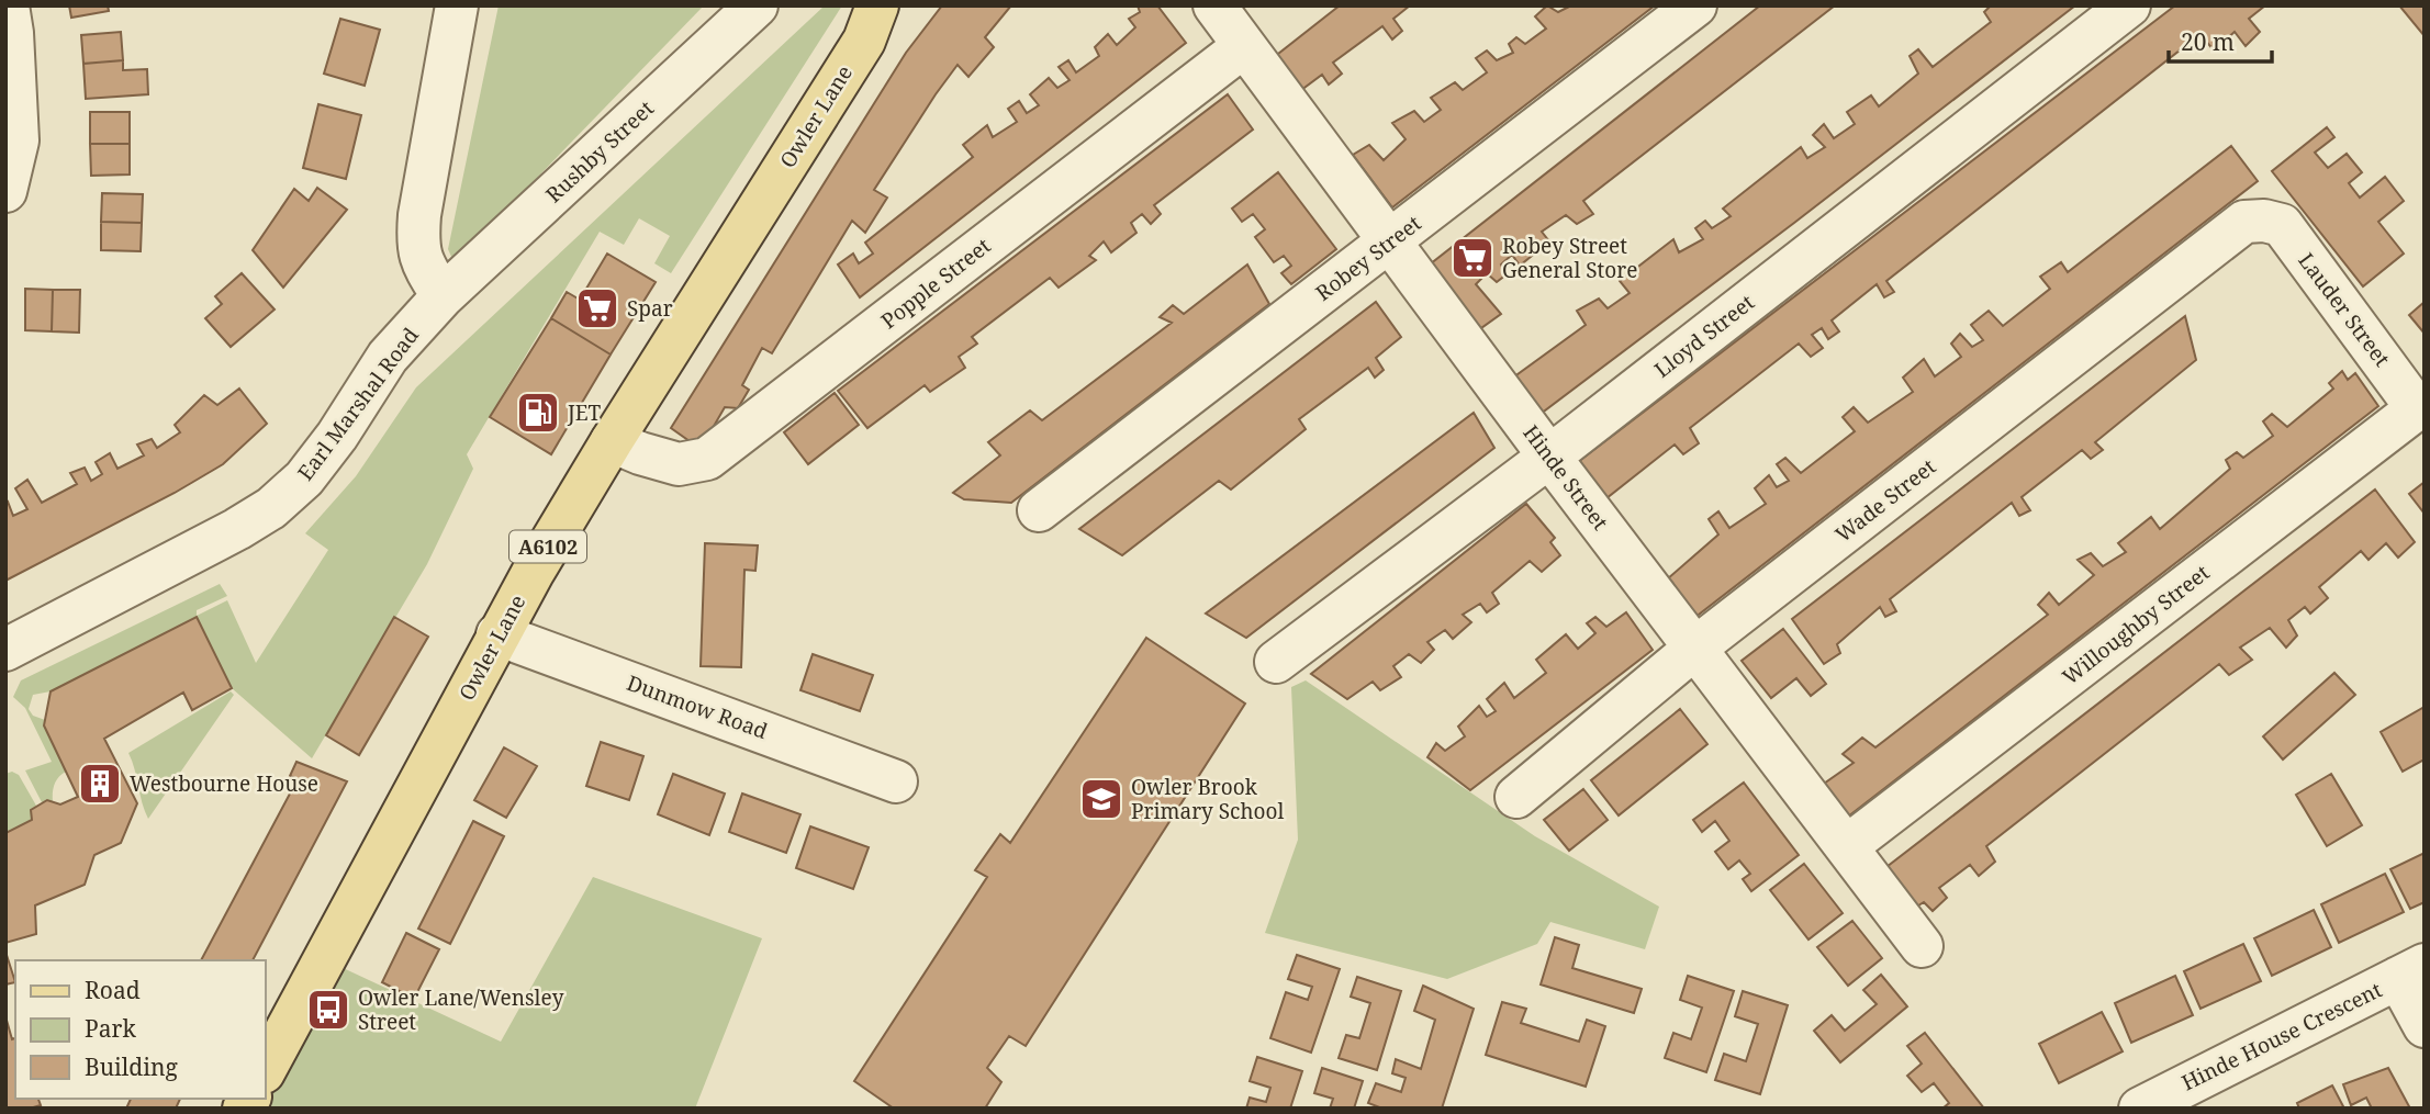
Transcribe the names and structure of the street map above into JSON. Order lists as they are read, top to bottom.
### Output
{
  "streets": {
    "main road": ["Owler Lane", "A6102"],
    "street": [
      "Rushby Street",
      "Robey Street",
      "Popple Street",
      "Lauder Street",
      "Lloyd Street",
      "Earl Marshal Road",
      "Hinde Street",
      "Wade Street",
      "Willoughby Street",
      "Dunmow Road",
      "Hinde House Crescent"
    ]
  },
  "crossings": [
    ["Owler Lane", "Popple Street"],
    ["Owler Lane", "Dunmow Road"],
    ["Rushby Street", "Earl Marshal Road"],
    ["Robey Street", "Hinde Street"],
    ["Popple Street", "Hinde Street"],
    ["Lauder Street", "Wade Street"],
    ["Lauder Street", "Willoughby Street"],
    ["Lloyd Street", "Hinde Street"],
    ["Hinde Street", "Wade Street"],
    ["Hinde Street", "Willoughby Street"]
  ],
  "places": {
    "supermarket": ["Robey Street General Store", "Spar"],
    "fuel station": ["JET"],
    "building": ["Westbourne House"],
    "school or university": ["Owler Brook Primary School"],
    "bus stop": ["Owler Lane/Wensley Street"]
  },
  "legend": ["Road", "Park", "Building"],
  "scale_bar": "20 m"
}
